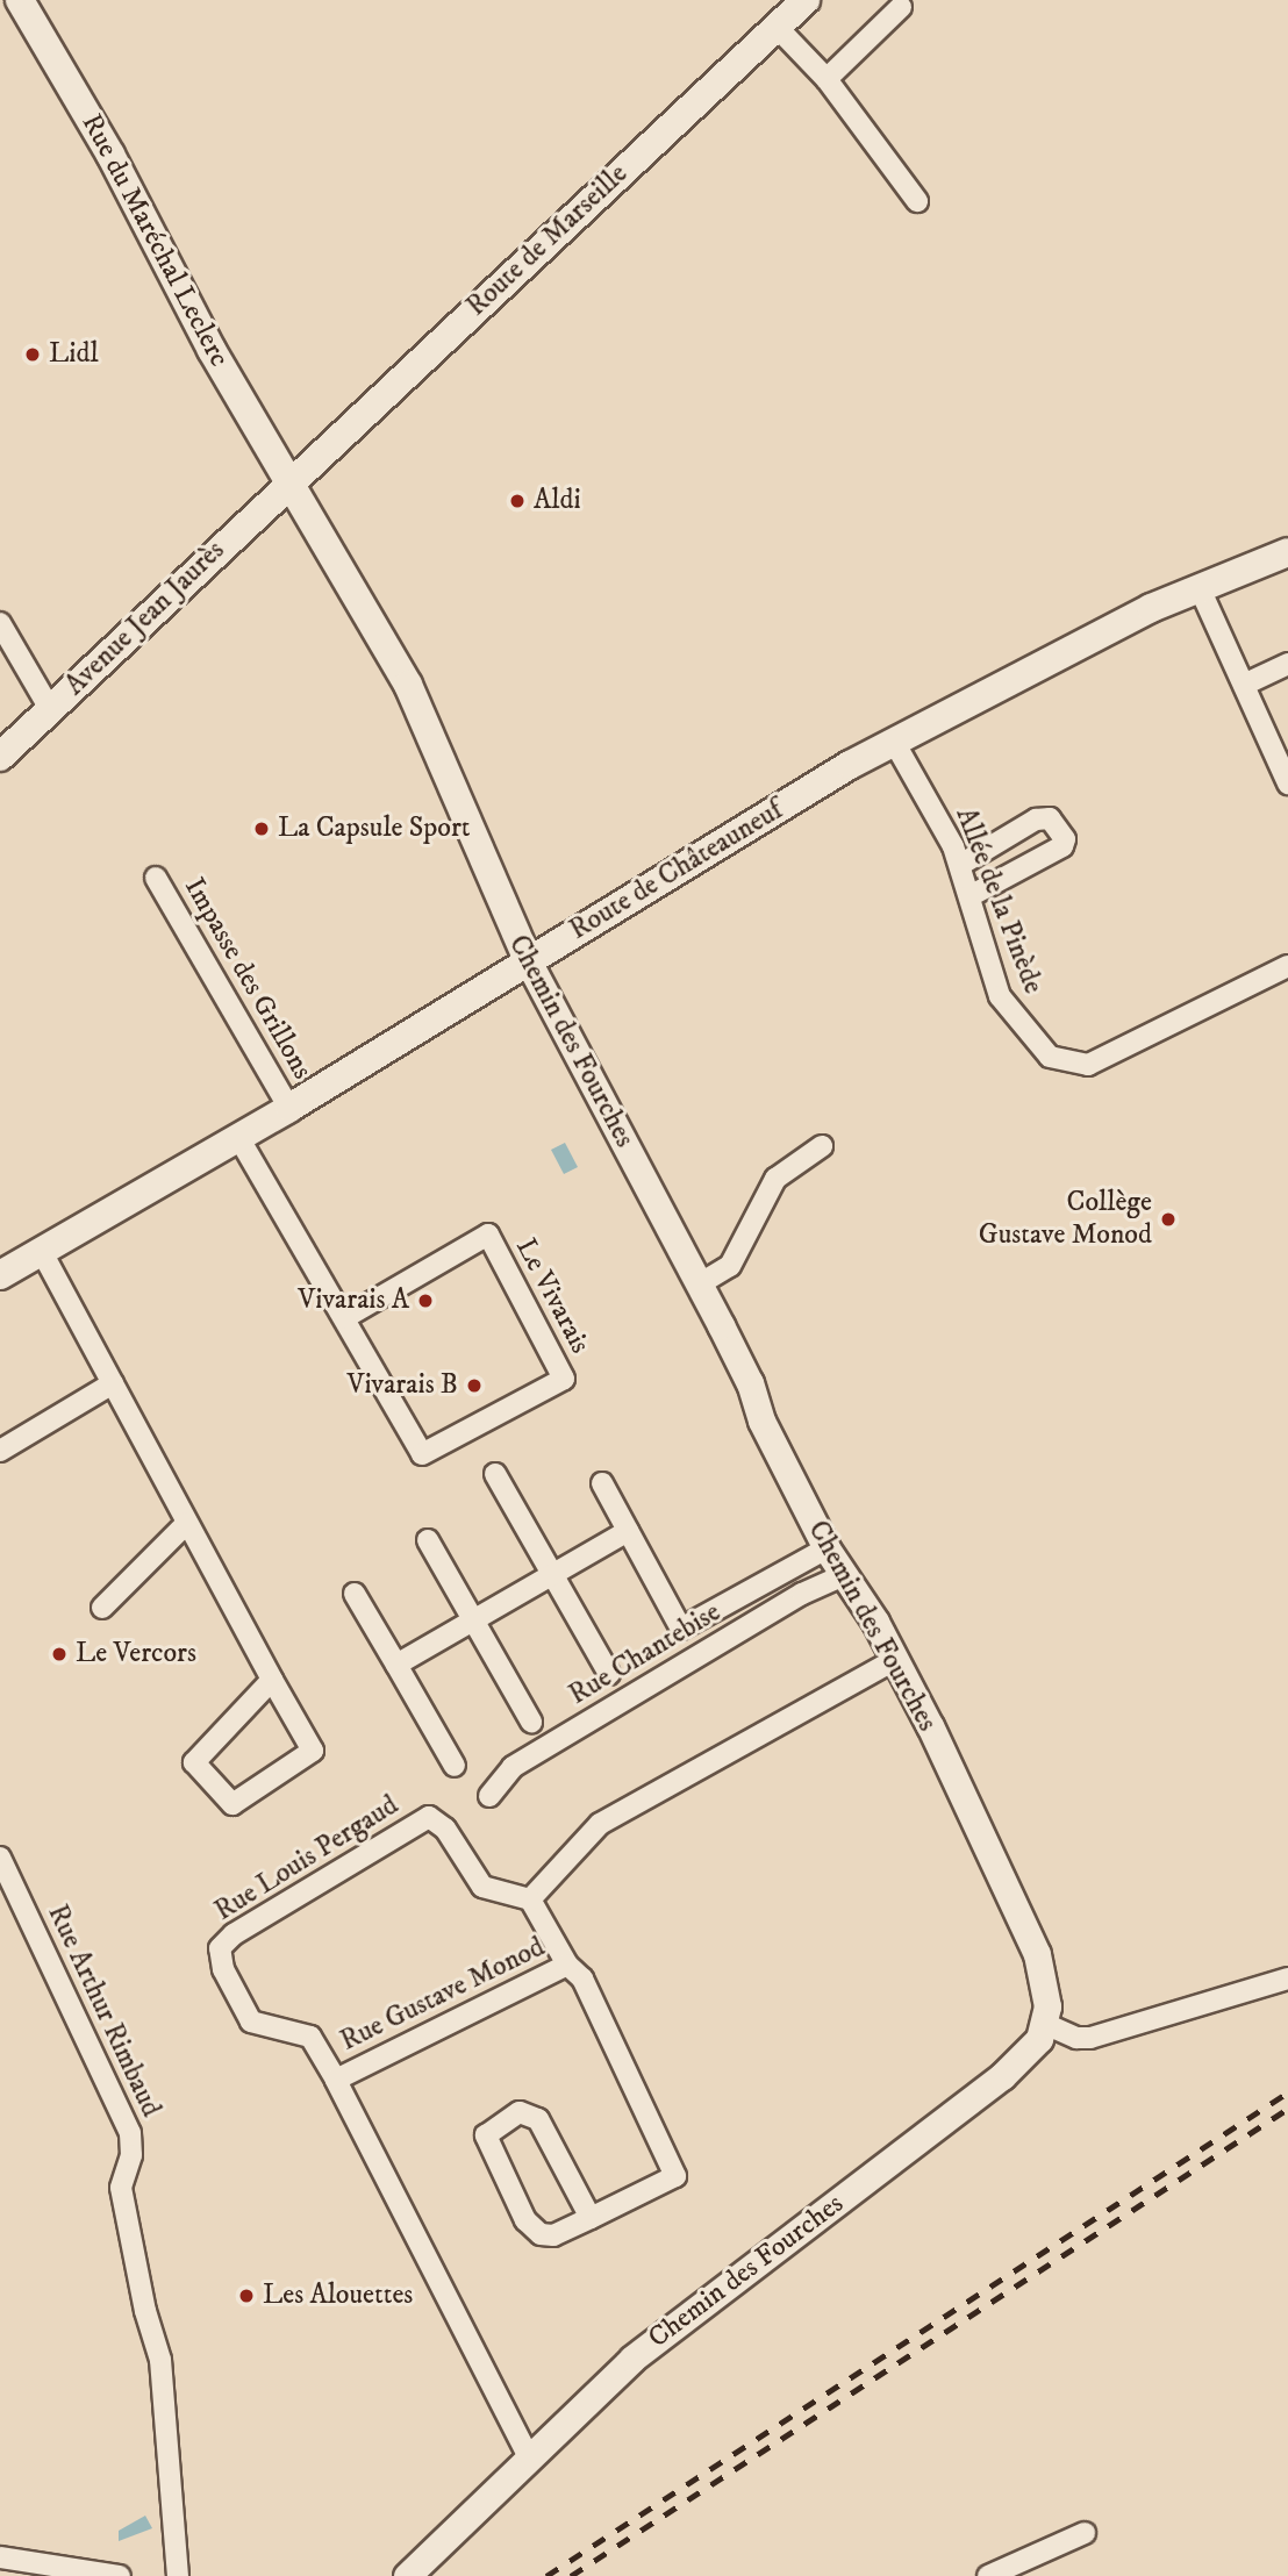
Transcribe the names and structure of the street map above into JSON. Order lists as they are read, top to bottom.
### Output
{
  "streets": {
    "main road": [
      "Rue du Maréchal Leclerc",
      "Route de Marseille",
      "Avenue Jean Jaurès",
      "Route de Châteauneuf",
      "Chemin des Fourches"
    ],
    "street": [
      "Allée de la Pinède",
      "Impasse des Grillons",
      "Le Vivarais",
      "Rue Chantebise",
      "Rue Louis Pergaud",
      "Rue Gustave Monod",
      "Rue Arthur Rimbaud"
    ]
  },
  "crossings": [
    ["Rue du Maréchal Leclerc", "Route de Marseille"],
    ["Rue du Maréchal Leclerc", "Avenue Jean Jaurès"],
    ["Rue du Maréchal Leclerc", "Chemin des Fourches"],
    ["Route de Marseille", "Avenue Jean Jaurès"],
    ["Route de Marseille", "Chemin des Fourches"],
    ["Avenue Jean Jaurès", "Chemin des Fourches"],
    ["Route de Châteauneuf", "Allée de la Pinède"],
    ["Route de Châteauneuf", "Impasse des Grillons"],
    ["Route de Châteauneuf", "Chemin des Fourches"],
    ["Route de Châteauneuf", "Le Vivarais"],
    ["Chemin des Fourches", "Rue Chantebise"],
    ["Chemin des Fourches", "Rue Gustave Monod"],
    ["Rue Louis Pergaud", "Rue Gustave Monod"]
  ],
  "places": [
    "Lidl",
    "Aldi",
    "La Capsule Sport",
    "Collège Gustave Monod",
    "Vivarais A",
    "Vivarais B",
    "Le Vercors",
    "Les Alouettes"
  ]
}
